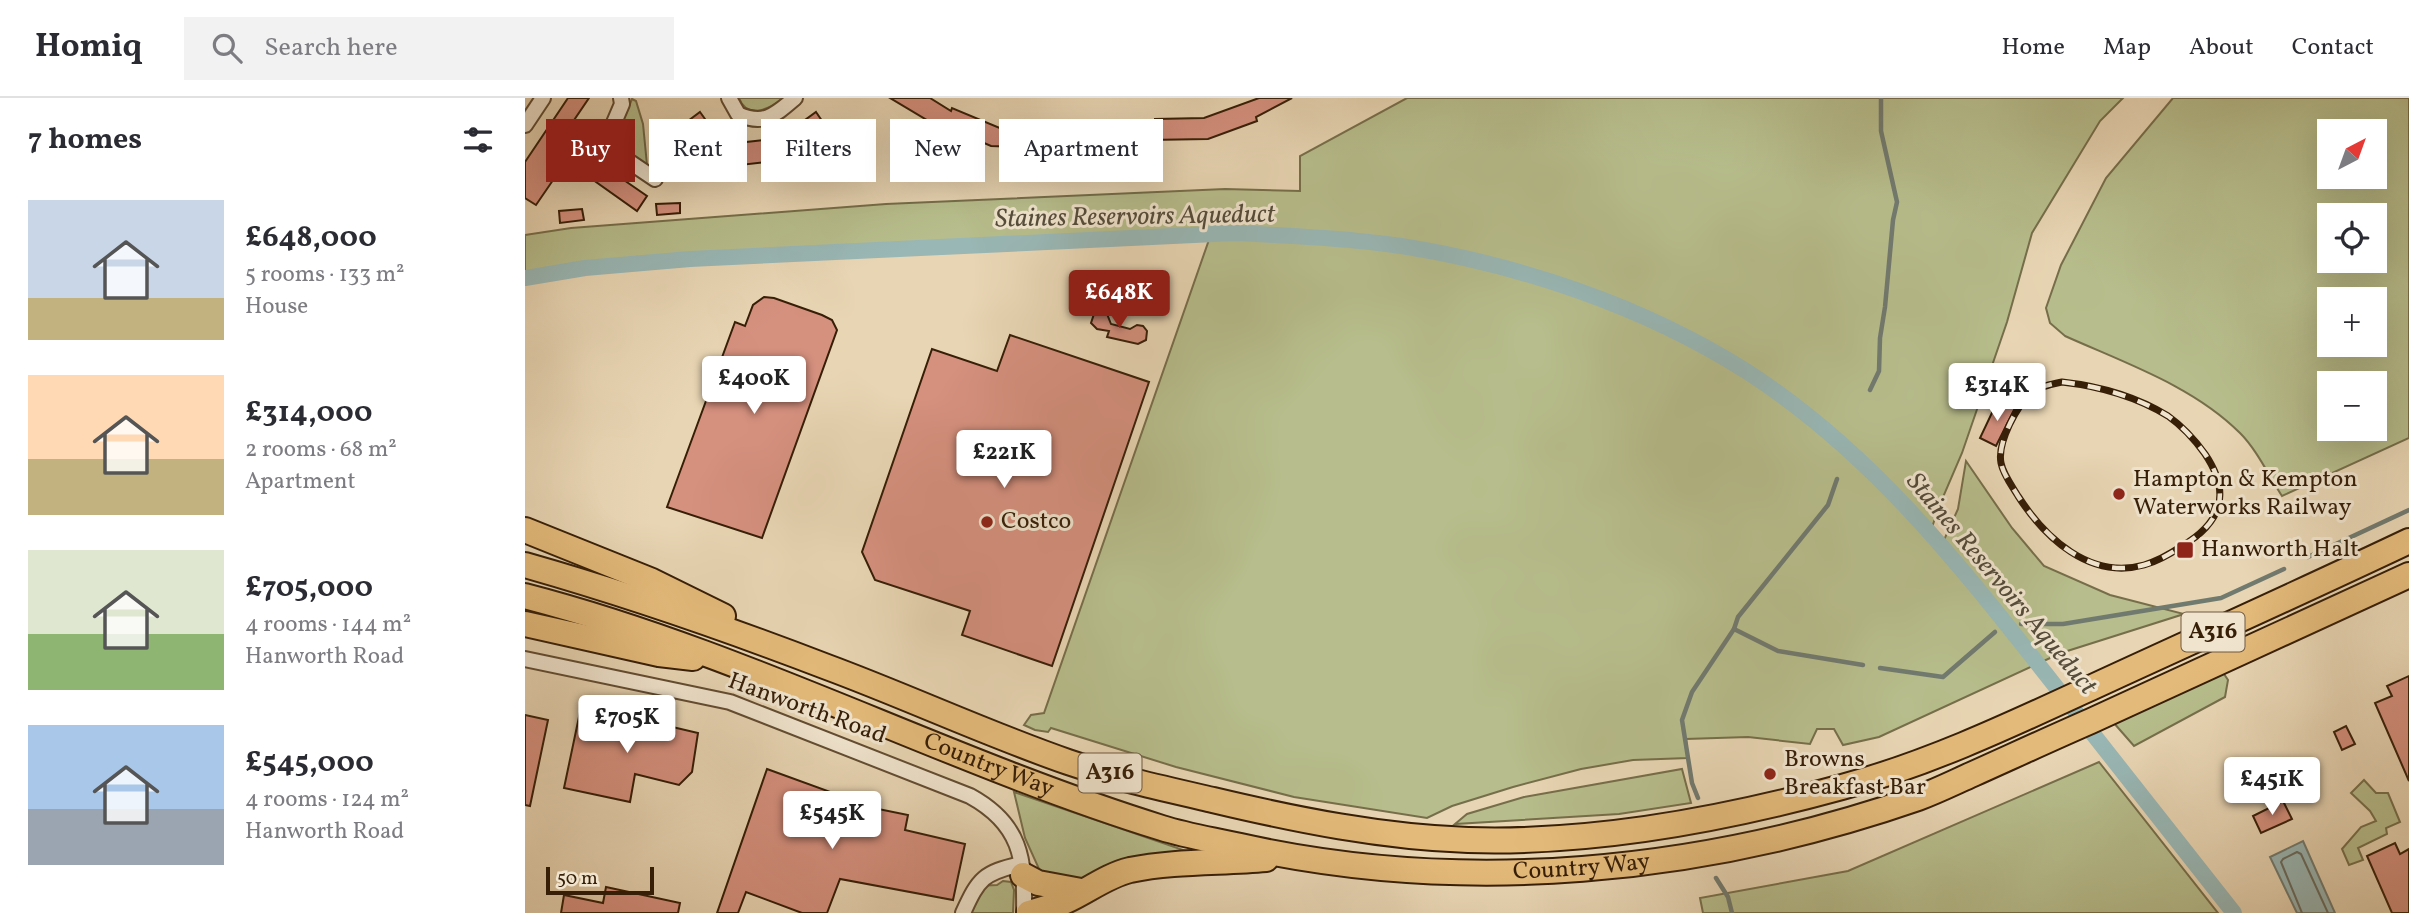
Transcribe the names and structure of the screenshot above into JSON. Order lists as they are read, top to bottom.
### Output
{
  "streets": {
    "highway": ["A316", "Country Way"],
    "street": ["Hanworth Road"]
  },
  "crossings": [
    ["A316", "Country Way"]
  ],
  "water": ["Staines Reservoirs Aqueduct"],
  "places": {
    "other": ["Hampton & Kempton Waterworks Railway", "Costco", "Browns Breakfast Bar"],
    "transit": ["Hanworth Halt"]
  },
  "scale_bar": "50 m",
  "north": "top right",
  "page": {
    "header": "Homiq",
    "search": "Search here",
    "nav": [
      "Home",
      "Map",
      "About",
      "Contact"
    ],
    "heading": "7 homes",
    "map_buttons": ["+", "−"],
    "chip": [
      "Buy",
      "Rent",
      "Filters",
      "New",
      "Apartment"
    ],
    "list": [
      {
        "name": "£648,000",
        "note": "5 rooms · 133 m² · House"
      },
      {
        "name": "£314,000",
        "note": "2 rooms · 68 m² · Apartment"
      },
      {
        "name": "£705,000",
        "note": "4 rooms · 144 m² · Hanworth Road"
      },
      {
        "name": "£545,000",
        "note": "4 rooms · 124 m² · Hanworth Road"
      }
    ],
    "price": [
      "£648K",
      "£400K",
      "£314K",
      "£221K",
      "£705K",
      "£451K",
      "£545K"
    ],
    "scale": "50 m"
  }
}
